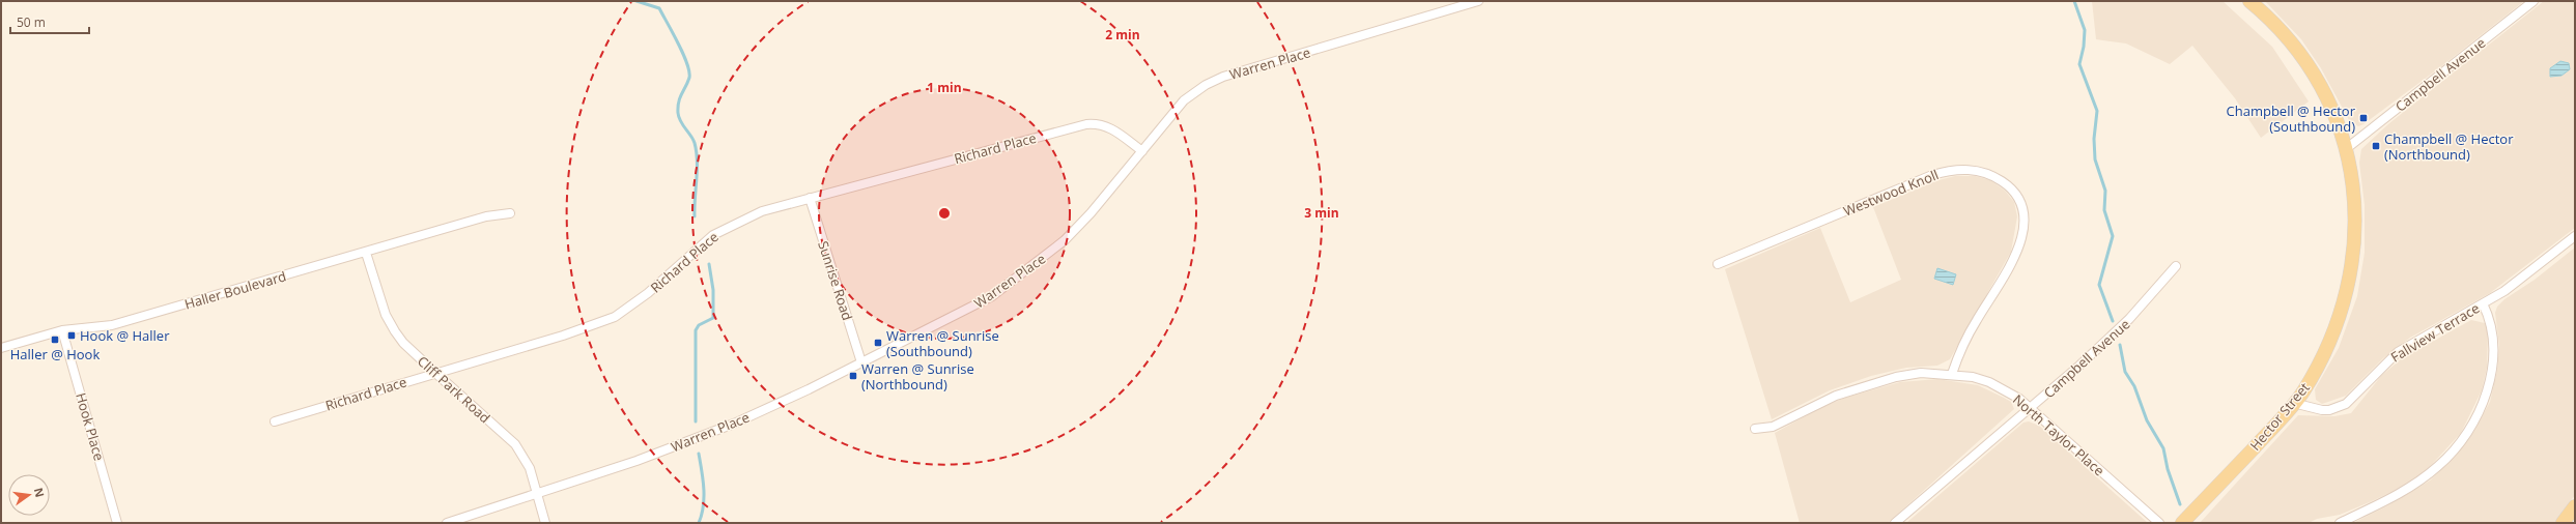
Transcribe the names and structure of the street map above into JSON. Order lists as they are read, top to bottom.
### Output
{
  "streets": {
    "main road": ["Hector Street"],
    "street": [
      "Warren Place",
      "Campbell Avenue",
      "Richard Place",
      "Westwood Knoll",
      "Sunrise Road",
      "Haller Boulevard",
      "Fallview Terrace",
      "Cliff Park Road",
      "Hook Place",
      "North Taylor Place"
    ]
  },
  "crossings": [
    ["Warren Place", "Richard Place"],
    ["Warren Place", "Sunrise Road"],
    ["Warren Place", "Cliff Park Road"],
    ["Campbell Avenue", "Hector Street"],
    ["Campbell Avenue", "North Taylor Place"],
    ["Richard Place", "Sunrise Road"],
    ["Richard Place", "Cliff Park Road"],
    ["Westwood Knoll", "North Taylor Place"],
    ["Haller Boulevard", "Cliff Park Road"],
    ["Haller Boulevard", "Hook Place"],
    ["Fallview Terrace", "Hector Street"]
  ],
  "places": {
    "transit": [
      "Champbell @ Hector (Southbound)",
      "Champbell @ Hector (Northbound)",
      "Hook @ Haller",
      "Haller @ Hook",
      "Warren @ Sunrise (Southbound)",
      "Warren @ Sunrise (Northbound)"
    ]
  },
  "scale_bar": "50 m",
  "north": "right",
  "rings": ["2 min", "1 min", "3 min"]
}
